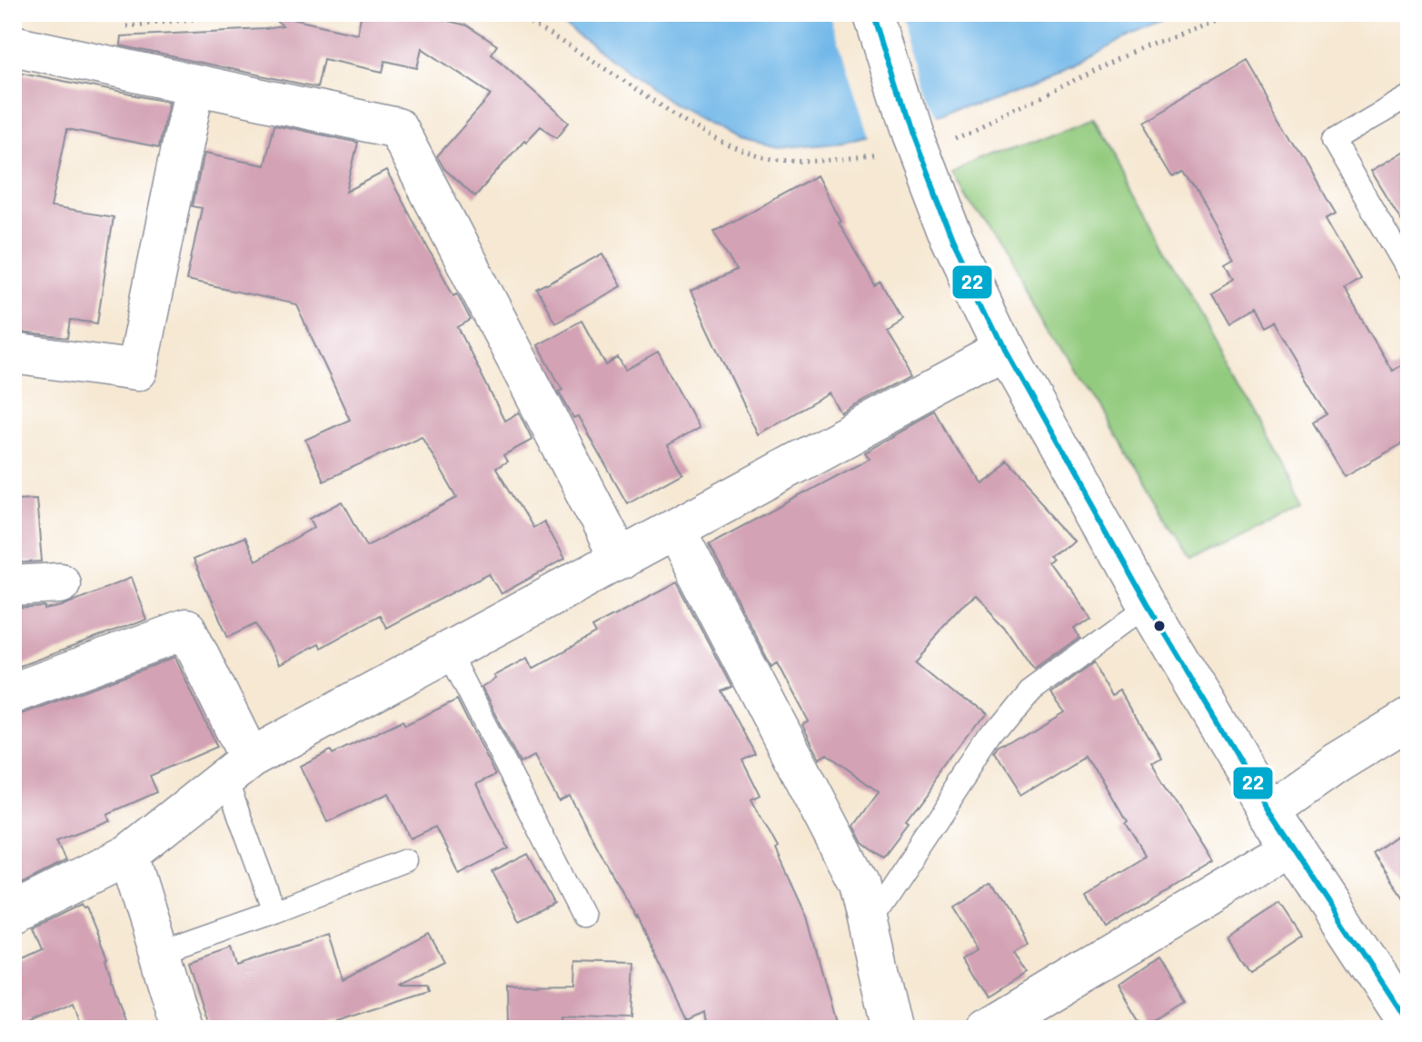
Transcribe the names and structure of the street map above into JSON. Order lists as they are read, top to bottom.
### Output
{
  "lines": ["transit line 22"]
}
